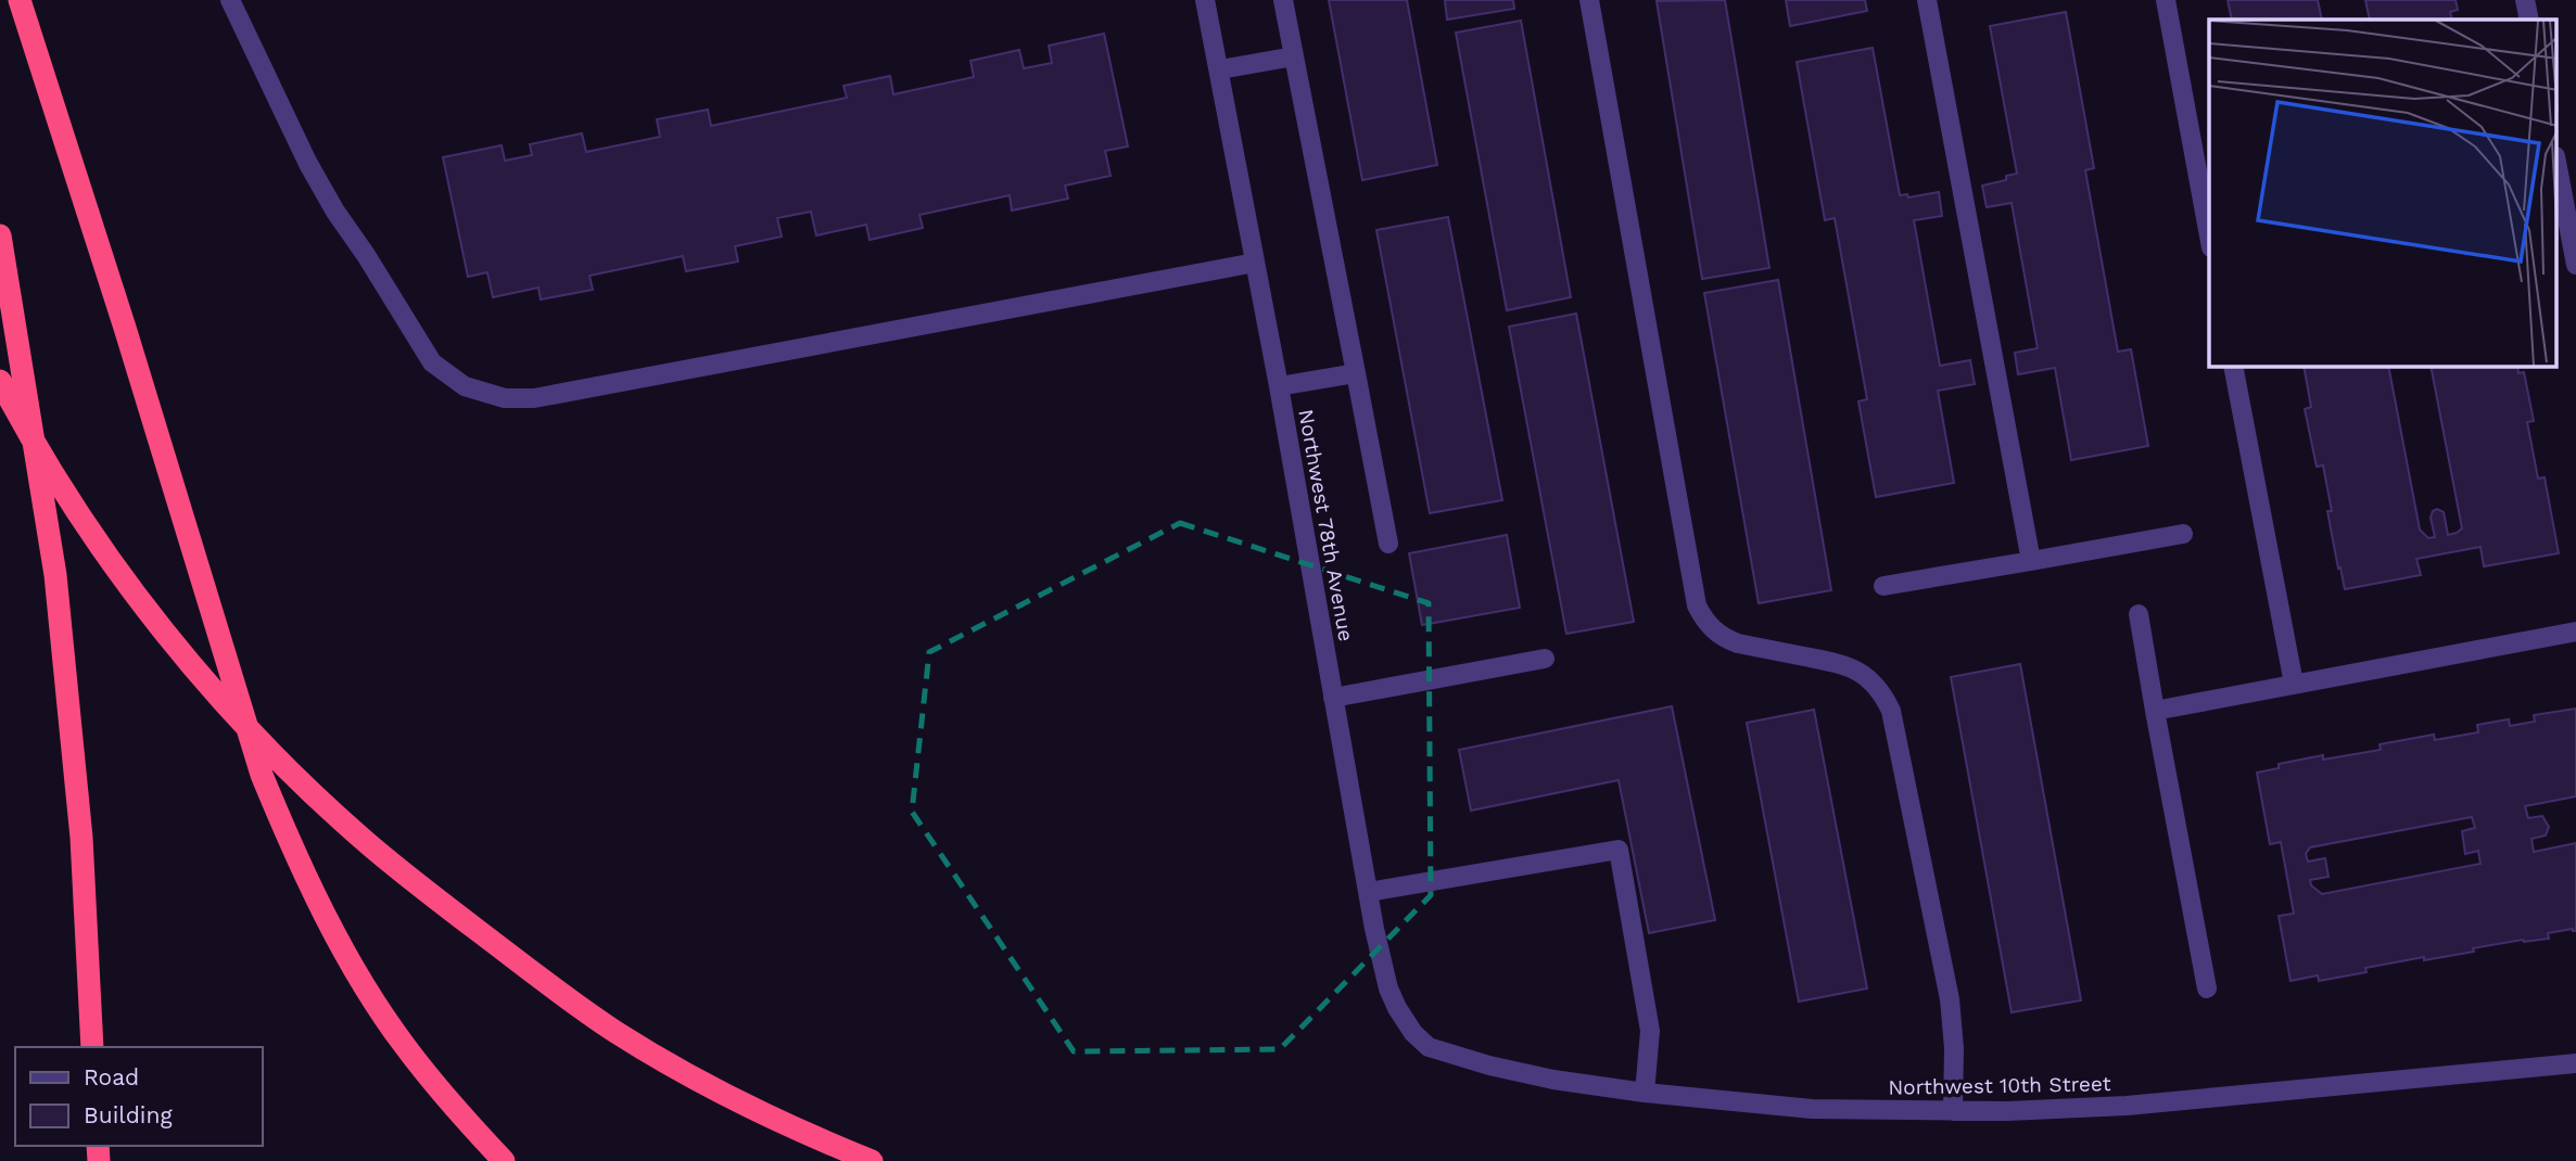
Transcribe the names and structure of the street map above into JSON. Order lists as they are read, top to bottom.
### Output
{
  "streets": {
    "street": ["Northwest 78th Avenue", "Northwest 10th Street"]
  },
  "crossings": [
    ["Northwest 78th Avenue", "Northwest 10th Street"]
  ],
  "legend": ["Road", "Building"]
}
